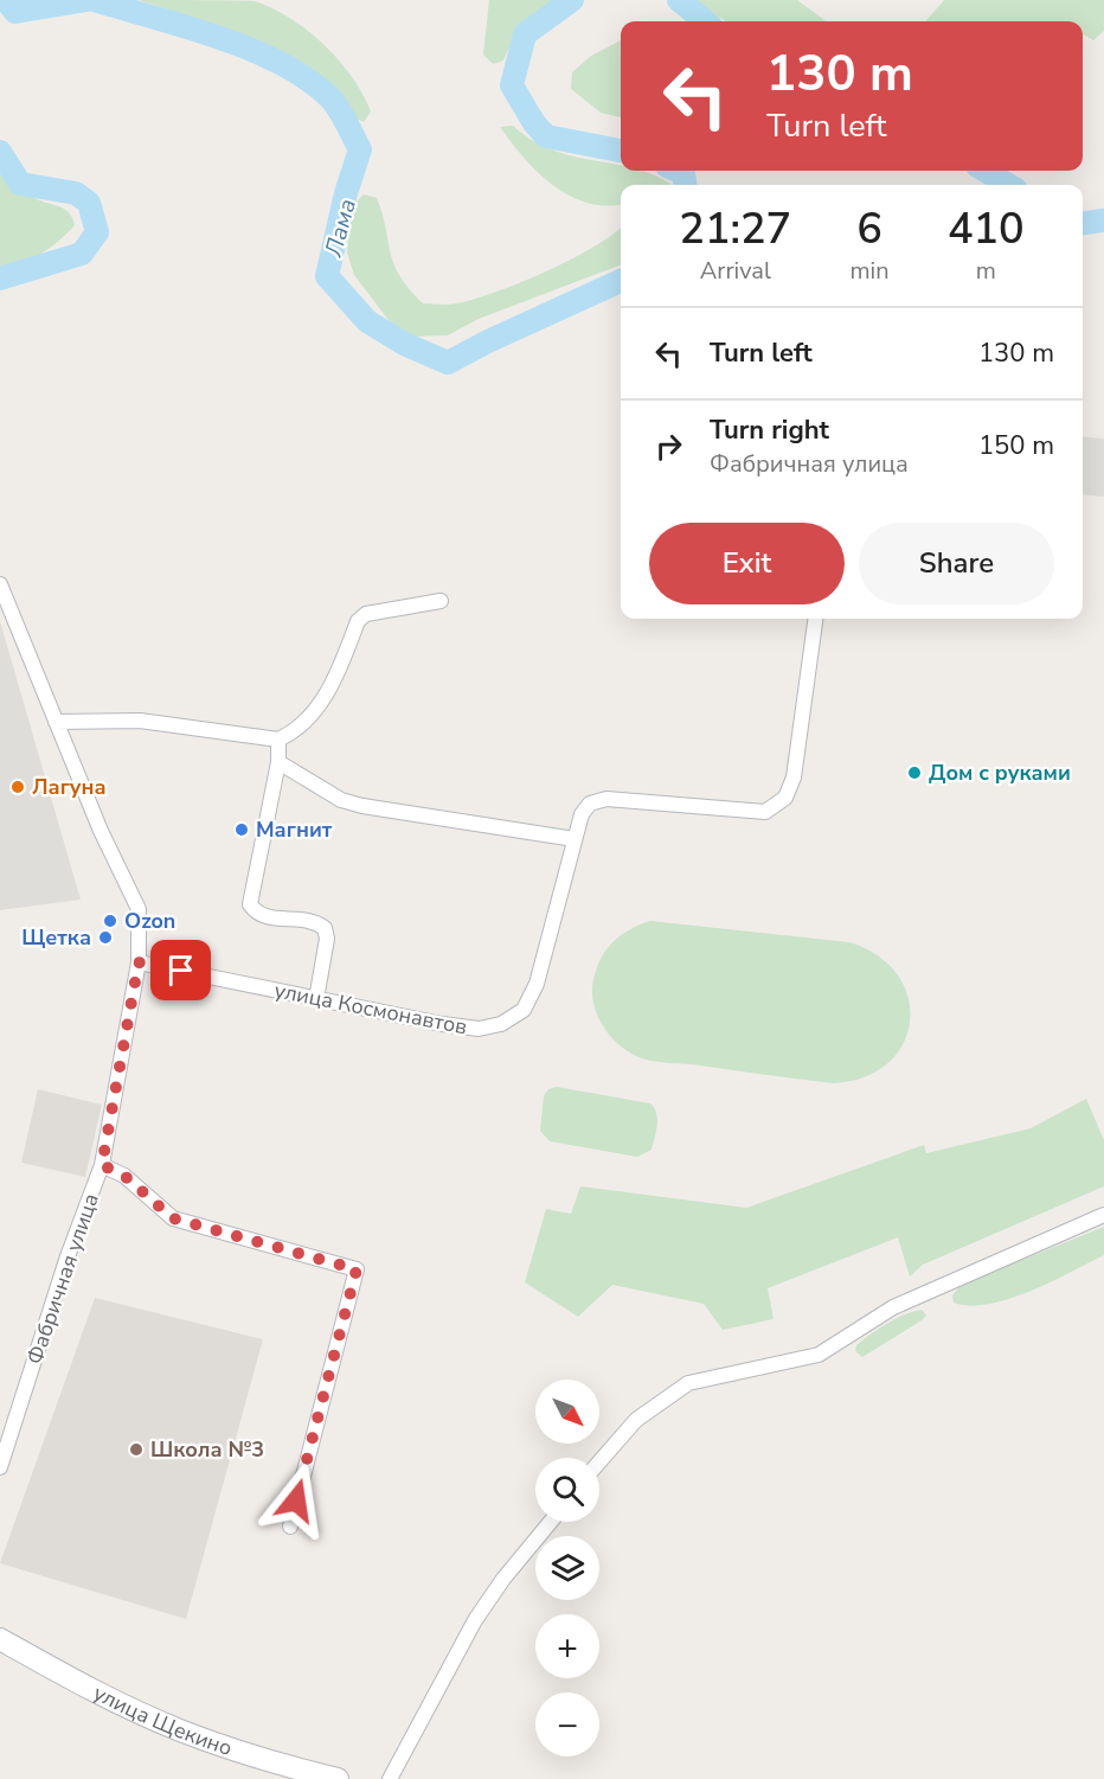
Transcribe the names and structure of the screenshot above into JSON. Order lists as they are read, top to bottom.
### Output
{
  "streets": {
    "main road": ["улица Щекино"],
    "street": ["улица Космонавтов", "Фабричная улица"]
  },
  "crossings": [
    ["улица Космонавтов", "Фабричная улица"]
  ],
  "water": ["Лама"],
  "places": [
    "Дом с руками",
    "Лагуна",
    "Магнит",
    "Ozon",
    "Щетка",
    "Школа №3"
  ],
  "north": "bottom right",
  "page": {
    "turn": ["130 m", "Turn left"],
    "eta": [
      "21:27",
      "Arrival",
      "6",
      "min",
      "410",
      "m"
    ],
    "list": [
      {
        "name": "Turn left",
        "value": "130 m"
      },
      {
        "name": "Turn right",
        "note": "Фабричная улица",
        "value": "150 m"
      }
    ],
    "buttons": ["Exit", "Share"],
    "map_buttons": ["+", "−"]
  }
}
